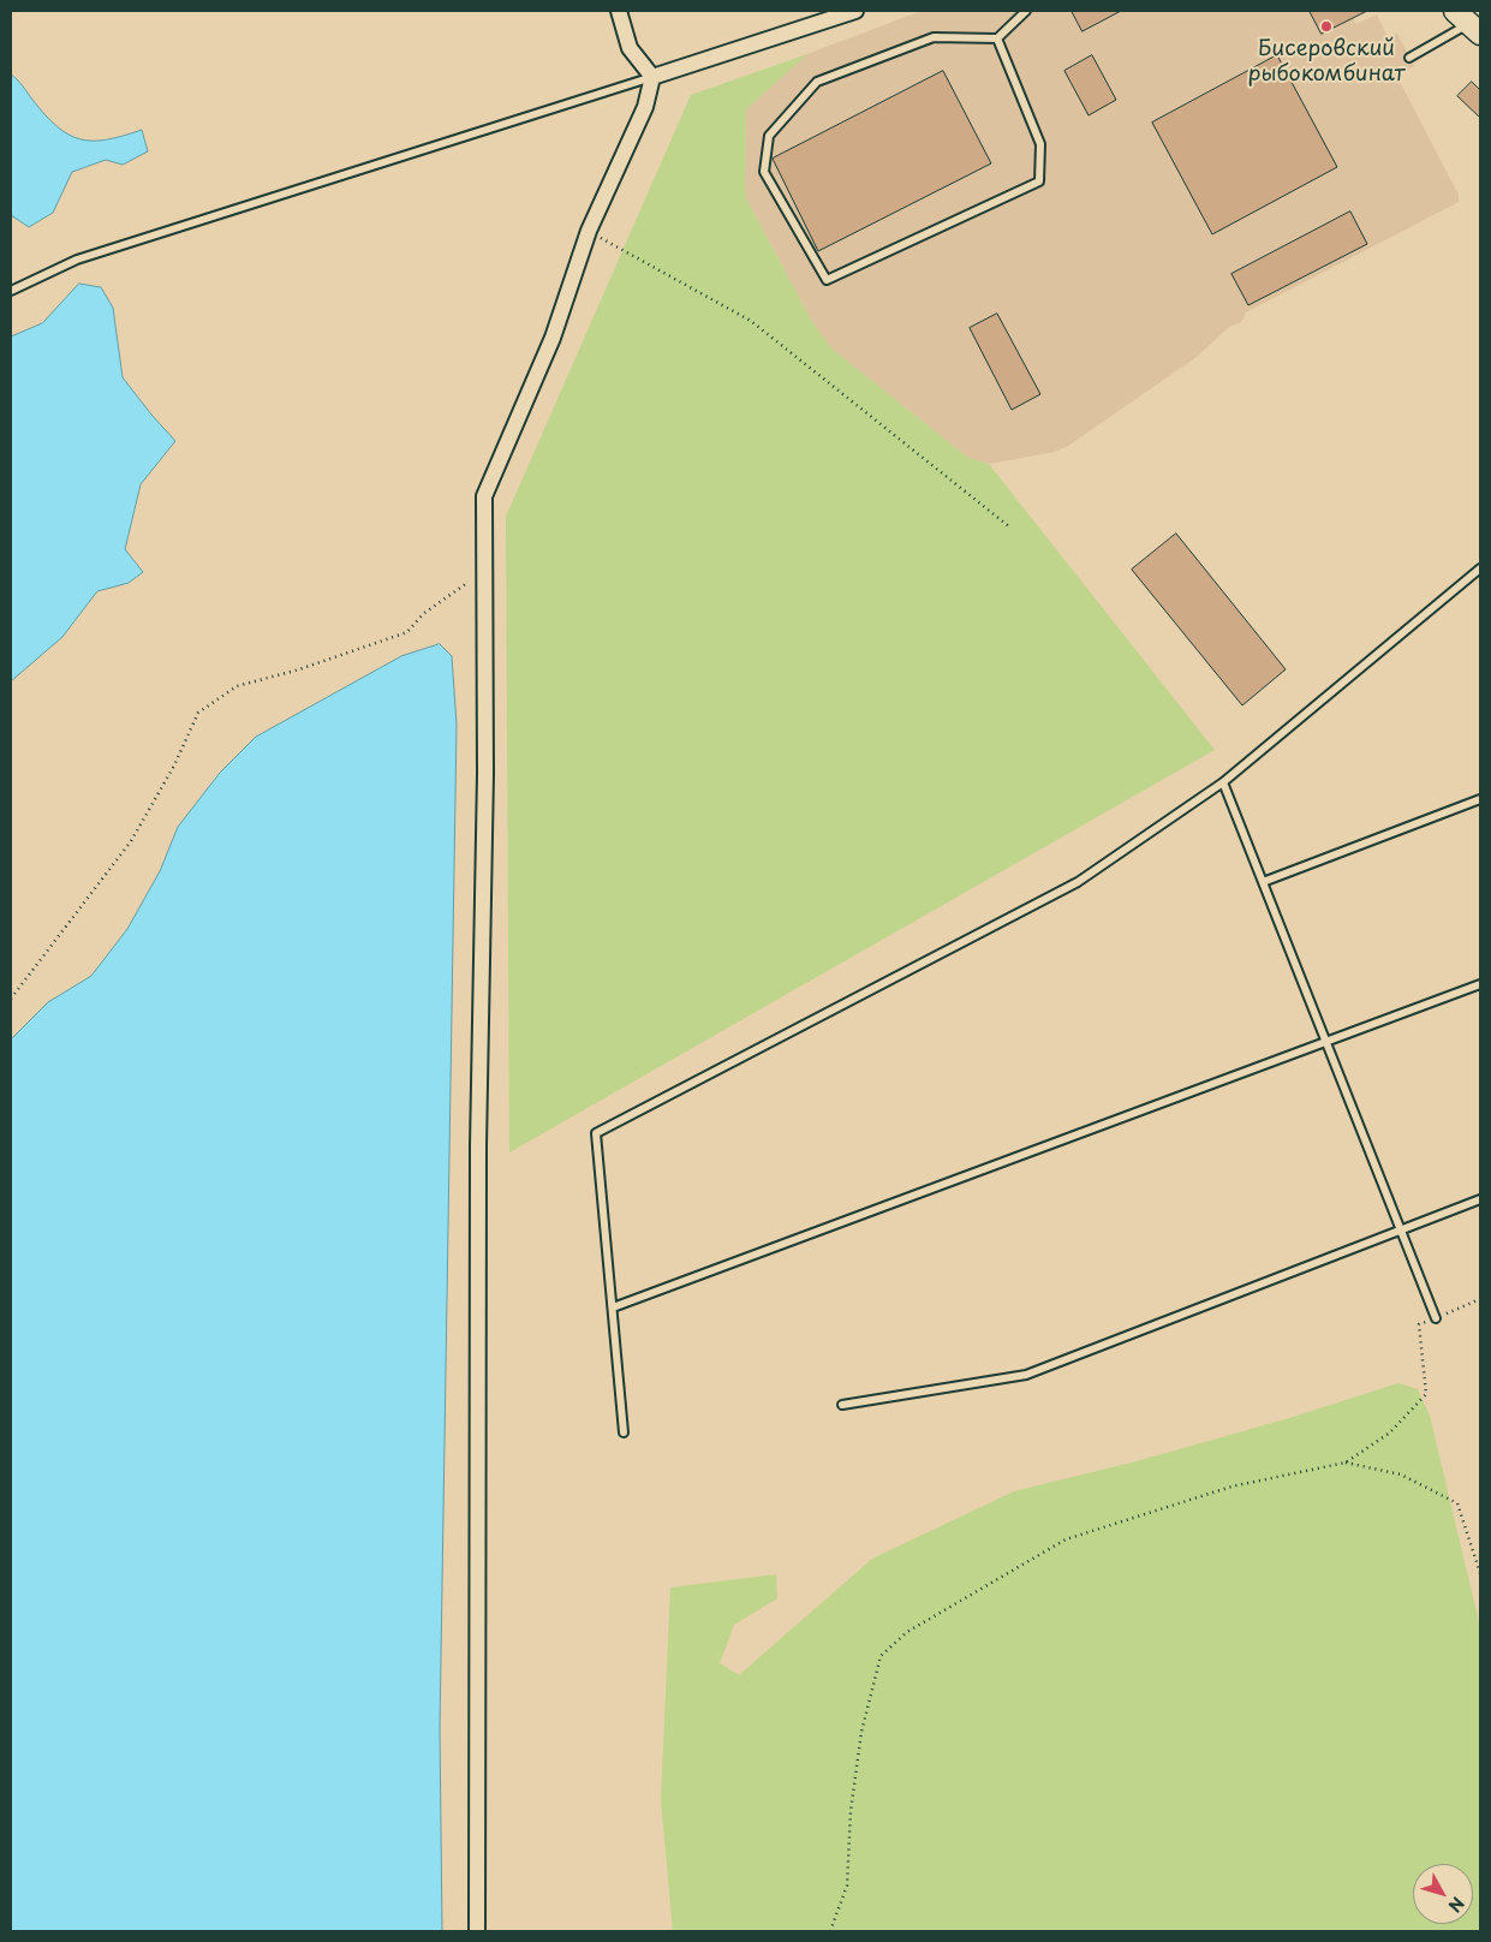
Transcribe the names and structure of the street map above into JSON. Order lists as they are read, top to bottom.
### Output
{
  "places": ["Бисеровский рыбокомбинат"],
  "north": "bottom right"
}
